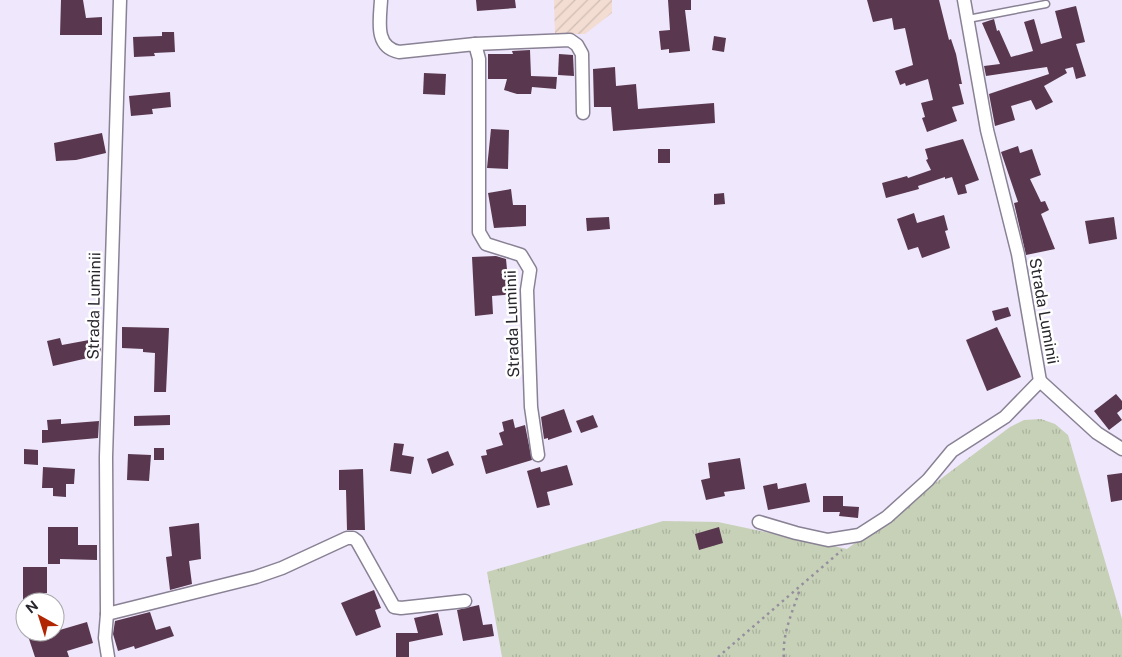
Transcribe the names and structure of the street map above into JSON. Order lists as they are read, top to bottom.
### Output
{
  "streets": {
    "street": ["Strada Luminii"]
  },
  "north": "top left"
}
